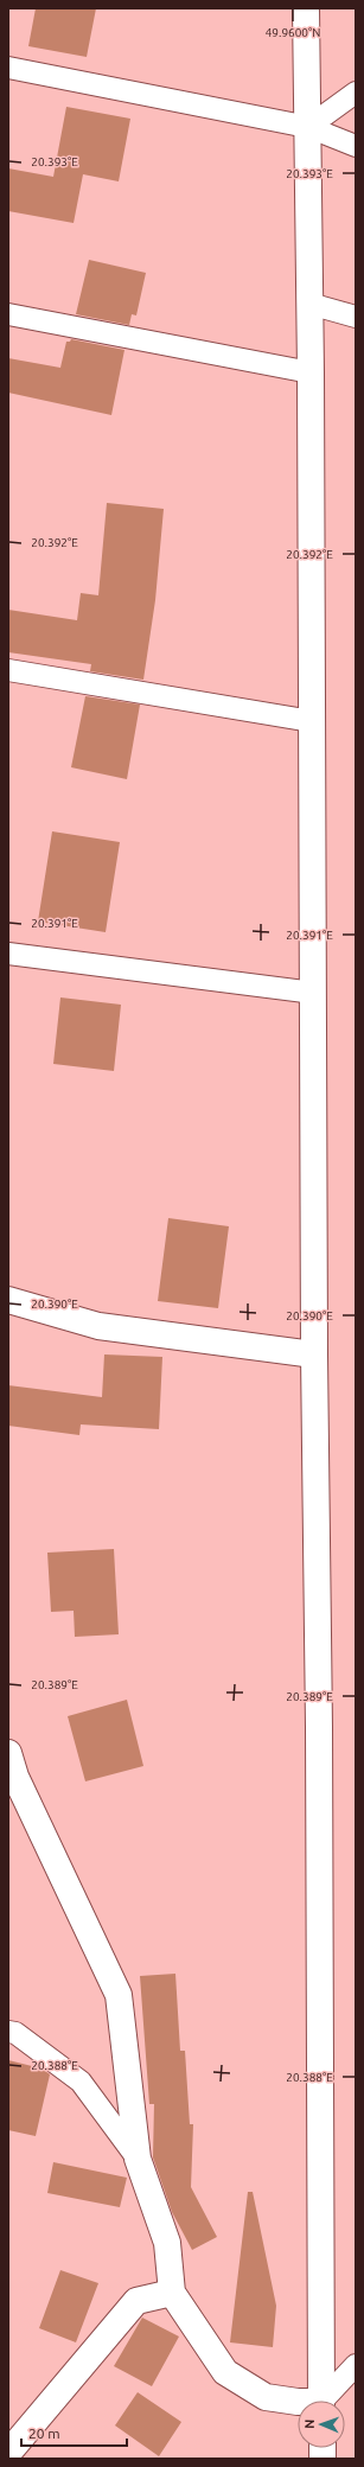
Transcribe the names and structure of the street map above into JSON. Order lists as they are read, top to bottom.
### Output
{
  "scale_bar": "20 m",
  "north": "left",
  "coordinates": [
    "49.9600°N",
    "20.393°E",
    "20.392°E",
    "20.391°E",
    "20.390°E",
    "20.389°E",
    "20.388°E"
  ]
}
